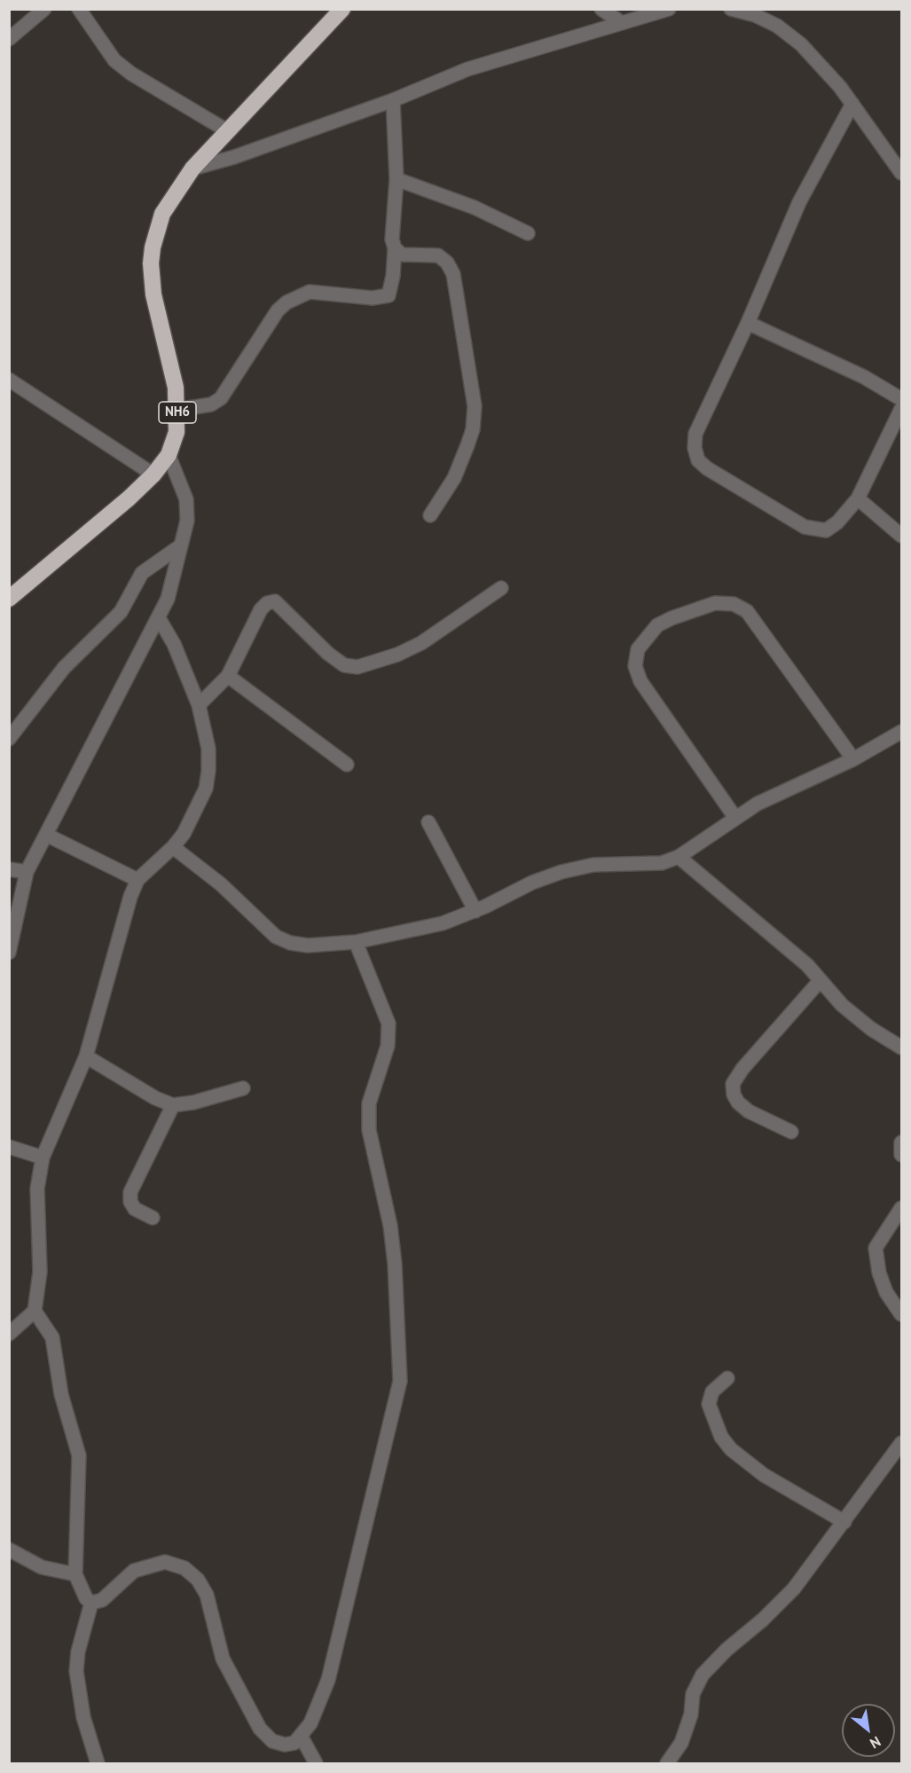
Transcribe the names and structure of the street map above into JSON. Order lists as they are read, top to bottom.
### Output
{
  "streets": {
    "highway": ["NH6"]
  },
  "north": "bottom right"
}
